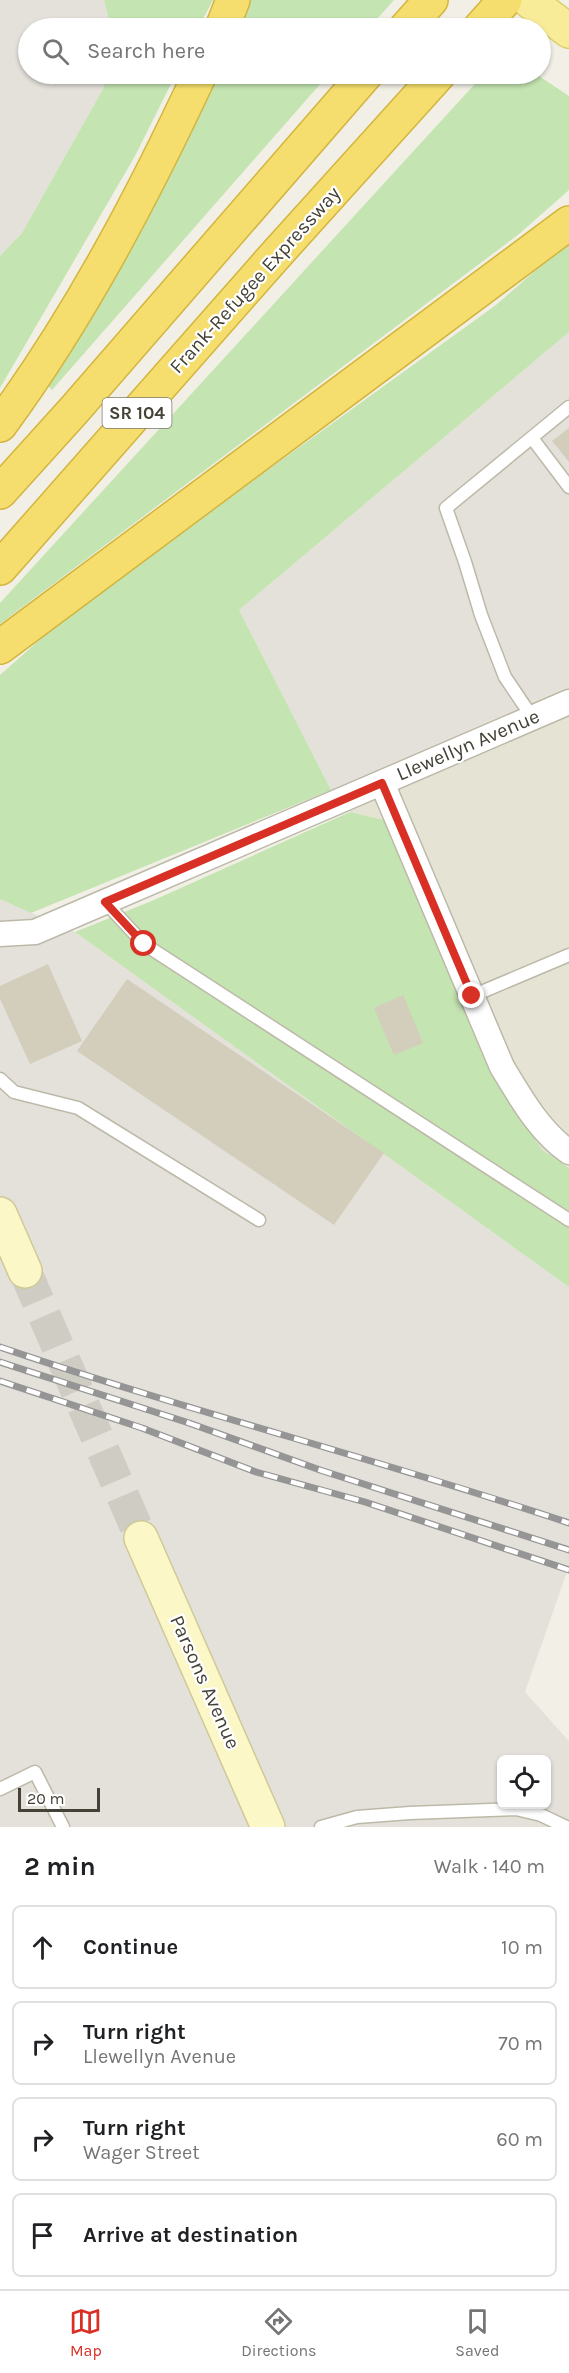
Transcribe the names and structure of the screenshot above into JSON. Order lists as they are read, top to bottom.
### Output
{
  "streets": {
    "highway": ["Frank-Refugee Expressway", "SR 104"],
    "street": ["Llewellyn Avenue", "Parsons Avenue"]
  },
  "scale_bar": "20 m",
  "page": {
    "search": "Search here",
    "scale": "20 m",
    "heading": ["2 min", "Walk · 140 m"],
    "list": [
      ["Continue", "10 m"],
      ["Turn right", "Llewellyn Avenue", "70 m"],
      ["Turn right", "Wager Street", "60 m"],
      "Arrive at destination"
    ],
    "nav": ["Map", "Directions", "Saved"]
  }
}
